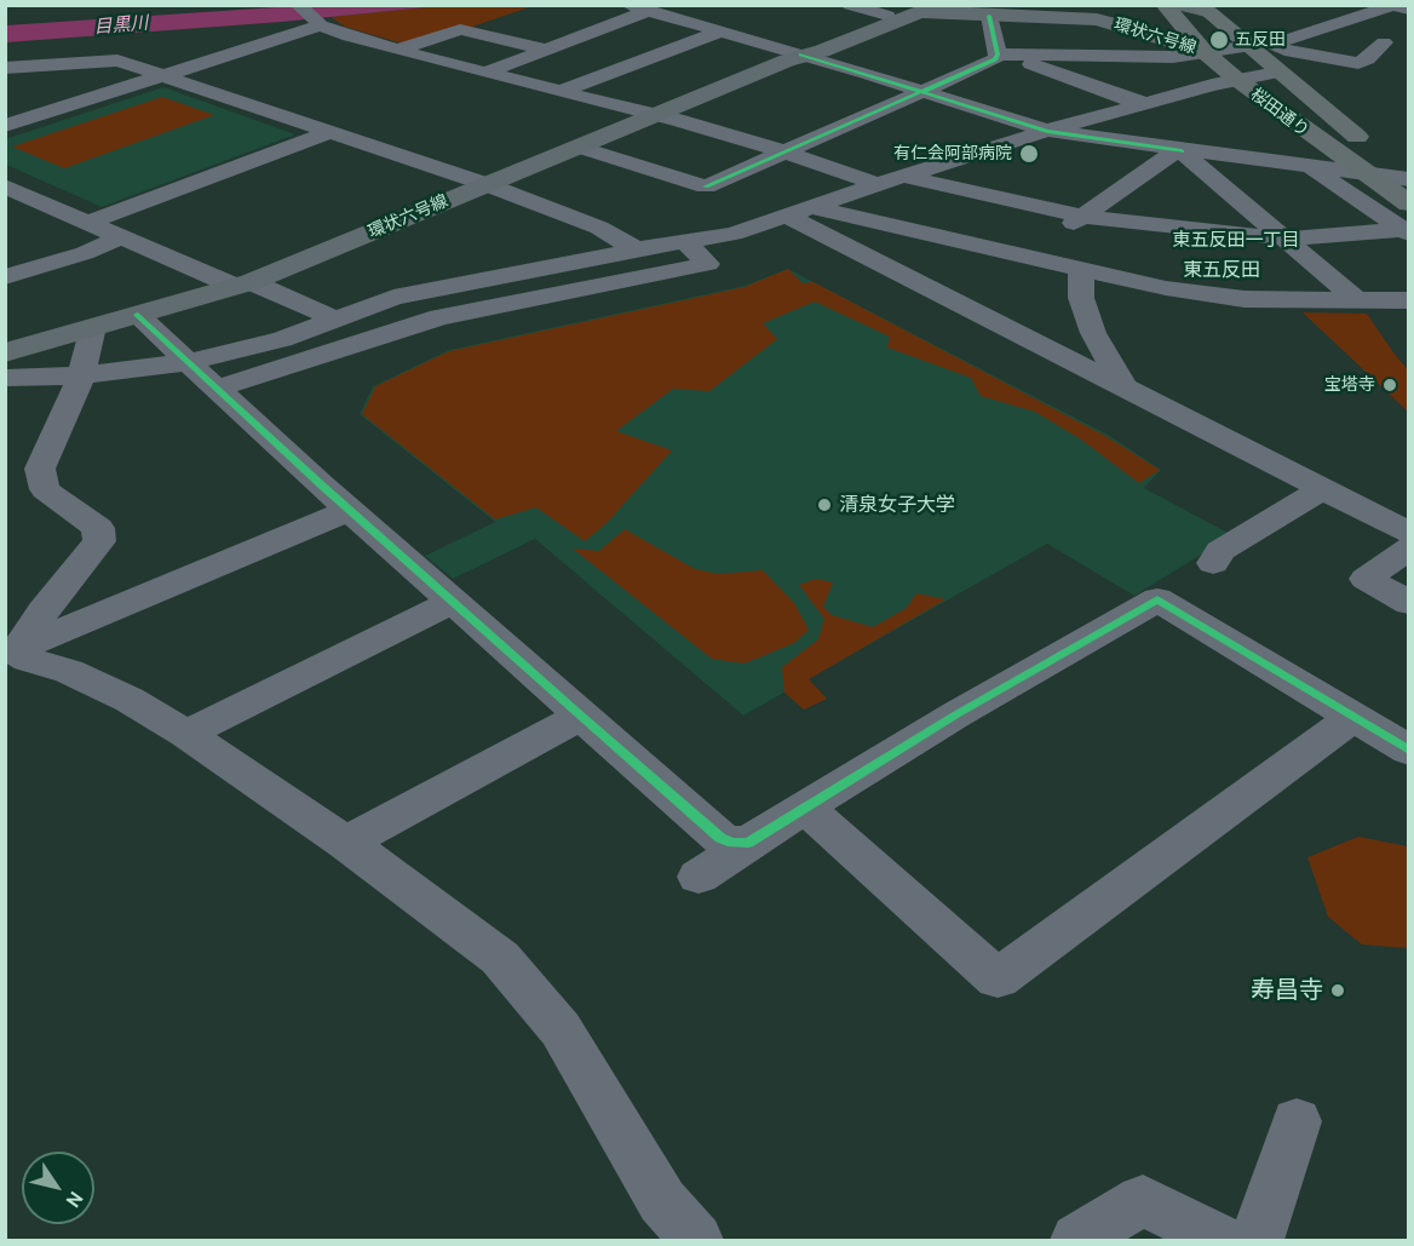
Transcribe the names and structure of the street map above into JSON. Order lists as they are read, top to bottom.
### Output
{
  "streets": {
    "highway": ["桜田通り"],
    "main road": ["環状六号線"]
  },
  "crossings": [
    ["環状六号線", "桜田通り"]
  ],
  "districts": ["東五反田一丁目", "東五反田"],
  "water": ["目黒川"],
  "places": [
    "五反田",
    "有仁会阿部病院",
    "宝塔寺",
    "清泉女子大学",
    "寿昌寺"
  ],
  "north": "bottom right"
}
